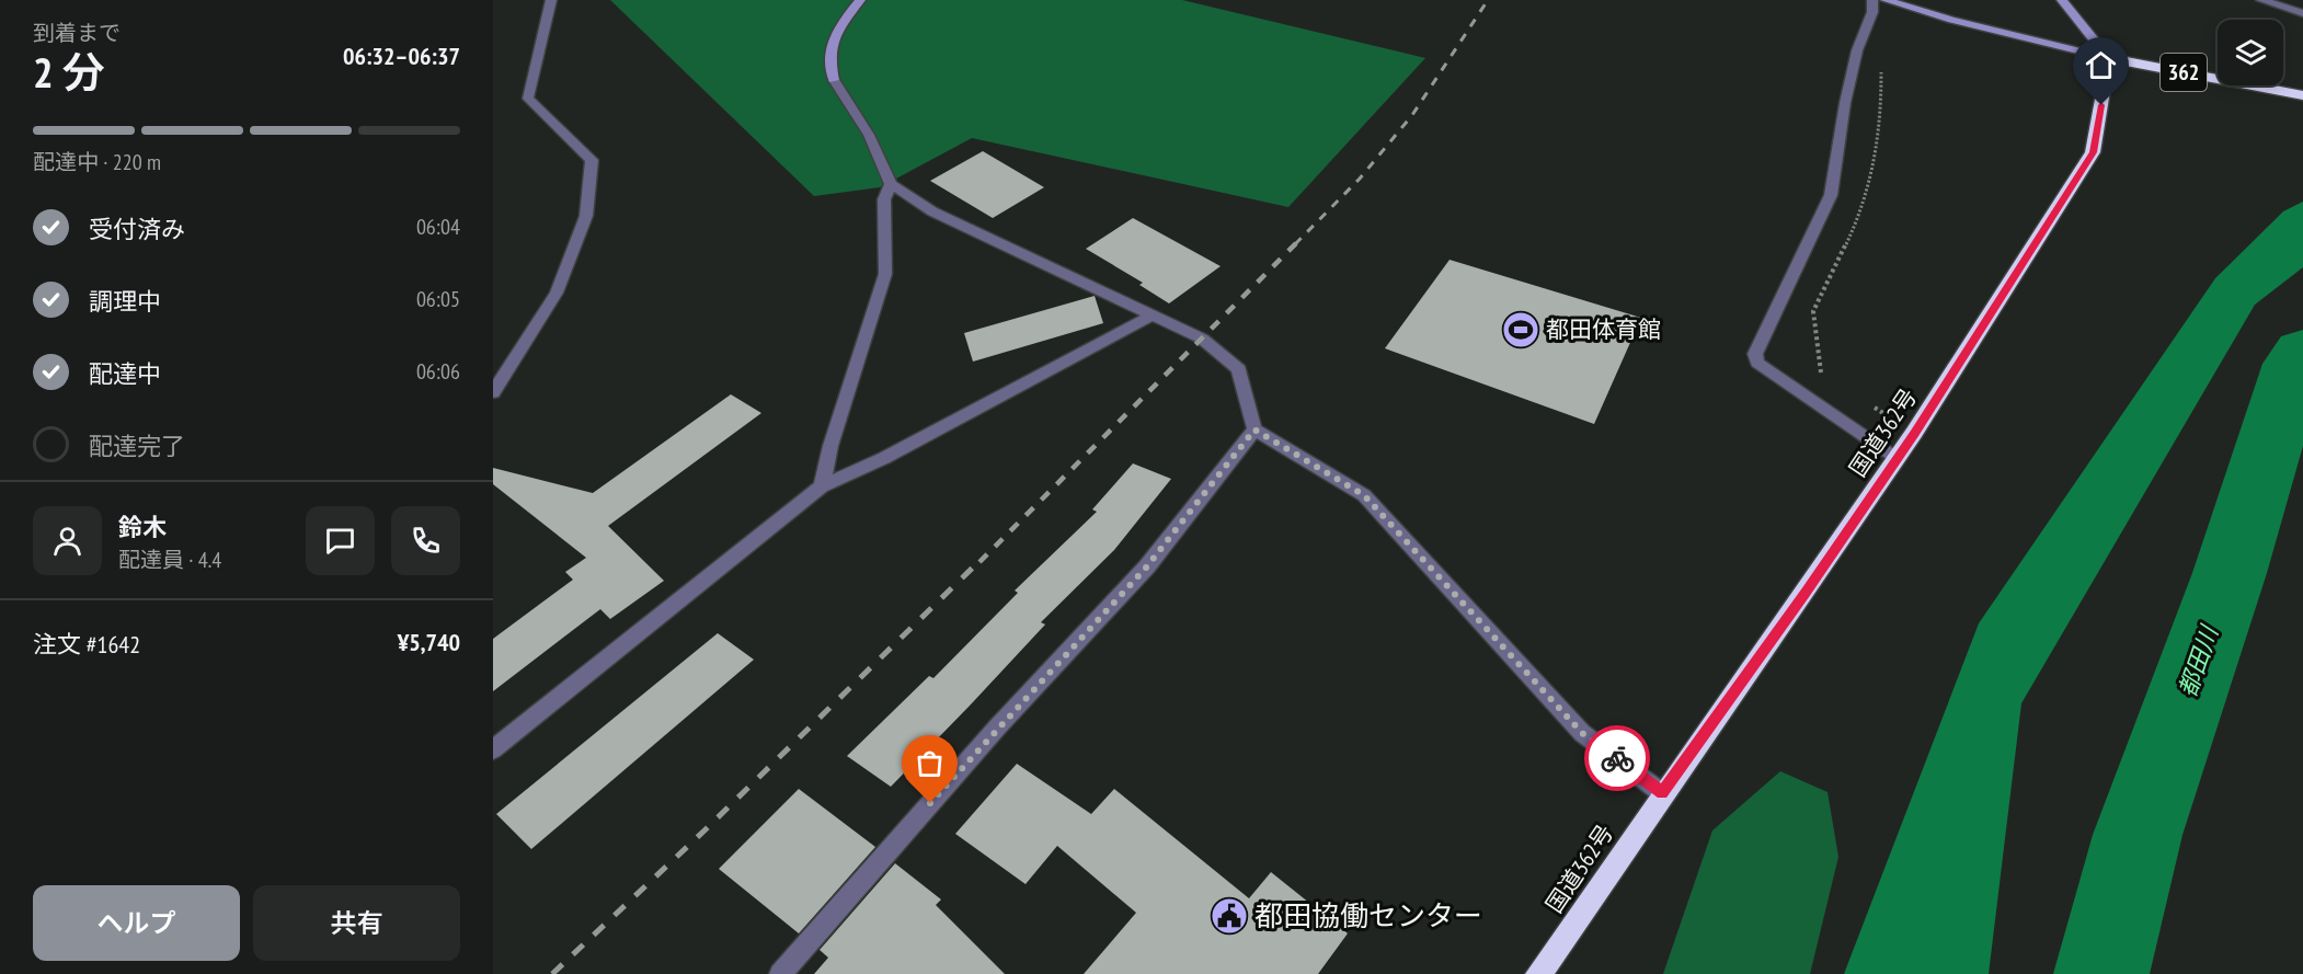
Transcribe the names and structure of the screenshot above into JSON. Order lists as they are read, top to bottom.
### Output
{
  "streets": {
    "highway": ["362", "国道362号"]
  },
  "crossings": [
    ["362", "国道362号"]
  ],
  "water": ["都田川"],
  "places": {
    "sports": ["都田体育館"],
    "public building": ["都田協働センター"]
  },
  "page": {
    "heading": ["2 分", "到着まで", "06:32–06:37"],
    "panel": [
      "鈴木",
      "配達員 · 4.4",
      "注文 #1642",
      "¥5,740"
    ],
    "bar": "配達中 · 220 m",
    "list": [
      ["受付済み", "06:04"],
      ["調理中", "06:05"],
      ["配達中", "06:06"],
      "配達完了"
    ],
    "buttons": ["ヘルプ", "共有"]
  }
}
